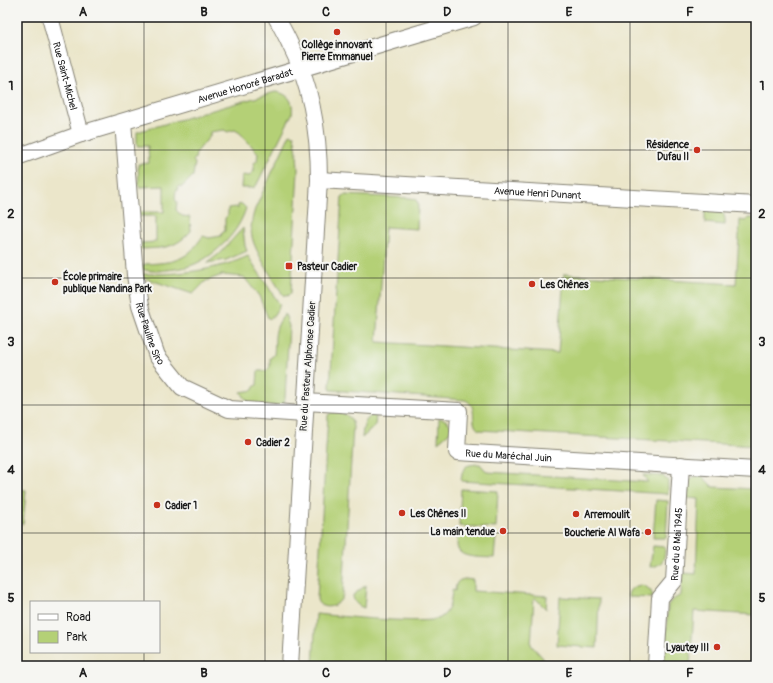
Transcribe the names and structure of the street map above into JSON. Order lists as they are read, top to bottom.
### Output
{
  "streets": {
    "street": [
      "Rue Saint-Michel",
      "Avenue Honoré Baradat",
      "Avenue Henri Dunant",
      "Rue Pauline Siro",
      "Rue du Pasteur Alphonse Cadier",
      "Rue du Maréchal Juin",
      "Rue du 8 Mai 1945"
    ]
  },
  "crossings": [
    ["Rue Saint-Michel", "Avenue Honoré Baradat"],
    ["Avenue Honoré Baradat", "Rue Pauline Siro"],
    ["Avenue Honoré Baradat", "Rue du Pasteur Alphonse Cadier"],
    ["Avenue Henri Dunant", "Rue du Pasteur Alphonse Cadier"],
    ["Rue Pauline Siro", "Rue du Pasteur Alphonse Cadier"],
    ["Rue Pauline Siro", "Rue du Maréchal Juin"],
    ["Rue du Pasteur Alphonse Cadier", "Rue du Maréchal Juin"],
    ["Rue du Maréchal Juin", "Rue du 8 Mai 1945"]
  ],
  "places": {
    "other": [
      "Collège innovant Pierre Emmanuel",
      "Résidence Dufau II",
      "École primaire publique Nandina Park",
      "Les Chênes",
      "Cadier 2",
      "Cadier 1",
      "Les Chênes II",
      "Arremoulit",
      "La main tendue",
      "Boucherie Al Wafa",
      "Lyautey III"
    ],
    "transit": ["Pasteur Cadier"]
  },
  "legend": ["Road", "Park"],
  "grid": {
    "columns": [
      "A",
      "B",
      "C",
      "D",
      "E",
      "F"
    ],
    "rows": [
      "1",
      "2",
      "3",
      "4",
      "5"
    ]
  }
}
